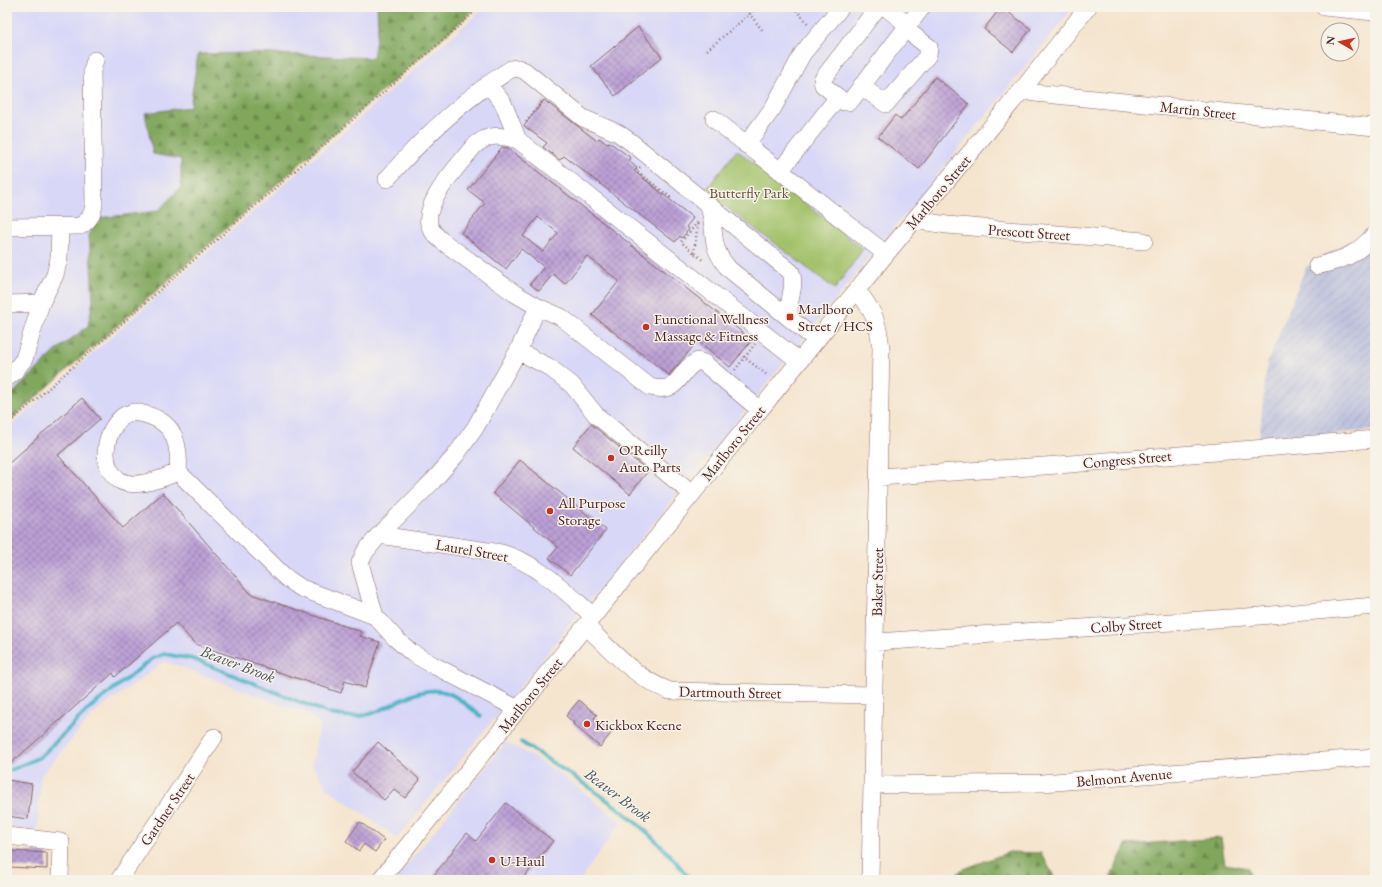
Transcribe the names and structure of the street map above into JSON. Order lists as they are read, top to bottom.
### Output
{
  "streets": {
    "street": [
      "Martin Street",
      "Marlboro Street",
      "Prescott Street",
      "Congress Street",
      "Laurel Street",
      "Baker Street",
      "Colby Street",
      "Dartmouth Street",
      "Belmont Avenue",
      "Gardner Street"
    ]
  },
  "crossings": [
    ["Martin Street", "Marlboro Street"],
    ["Marlboro Street", "Prescott Street"],
    ["Marlboro Street", "Laurel Street"],
    ["Marlboro Street", "Baker Street"],
    ["Marlboro Street", "Dartmouth Street"],
    ["Congress Street", "Baker Street"],
    ["Laurel Street", "Dartmouth Street"],
    ["Baker Street", "Colby Street"],
    ["Baker Street", "Dartmouth Street"],
    ["Baker Street", "Belmont Avenue"]
  ],
  "water": ["Beaver Brook"],
  "parks": ["Butterfly Park"],
  "places": {
    "transit": ["Marlboro Street / HCS"],
    "other": [
      "Functional Wellness Massage & Fitness",
      "O'Reilly Auto Parts",
      "All Purpose Storage",
      "Kickbox Keene",
      "U-Haul"
    ]
  },
  "north": "left"
}
